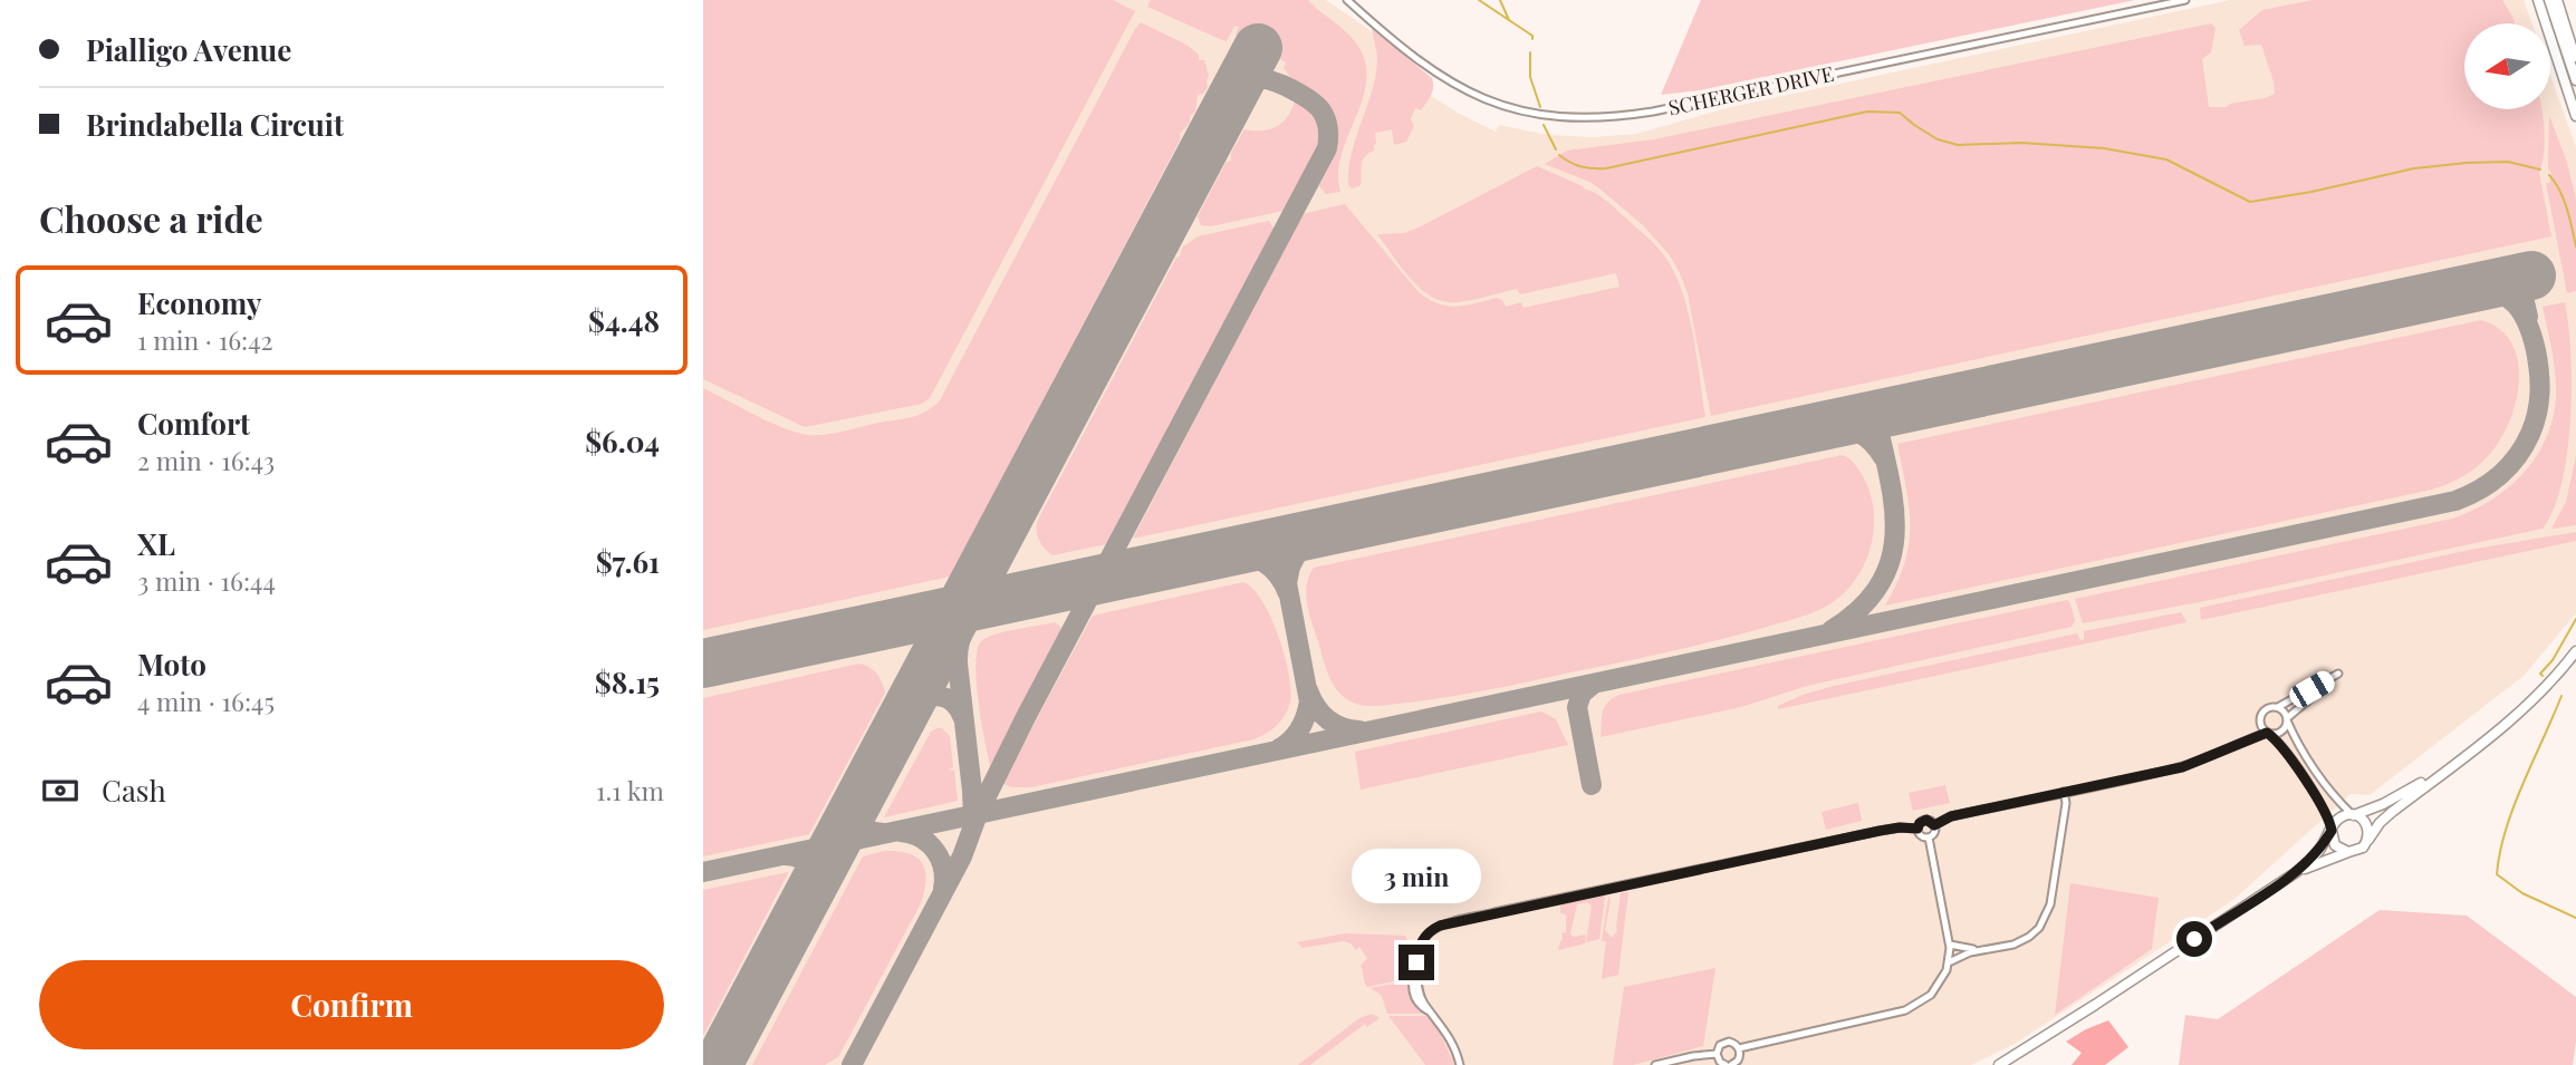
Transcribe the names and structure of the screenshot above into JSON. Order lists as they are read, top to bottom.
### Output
{
  "streets": {
    "street": ["SCHERGER DRIVE"]
  },
  "north": "left",
  "page": {
    "banner": ["Pialligo Avenue", "Brindabella Circuit"],
    "heading": "Choose a ride",
    "list": [
      {
        "name": "Economy",
        "note": "1 min · 16:42",
        "value": "$4.48"
      },
      {
        "name": "Comfort",
        "note": "2 min · 16:43",
        "value": "$6.04"
      },
      {
        "name": "XL",
        "note": "3 min · 16:44",
        "value": "$7.61"
      },
      {
        "name": "Moto",
        "note": "4 min · 16:45",
        "value": "$8.15"
      }
    ],
    "pay": ["Cash", "1.1 km"],
    "bubble": "3 min",
    "buttons": "Confirm"
  }
}
